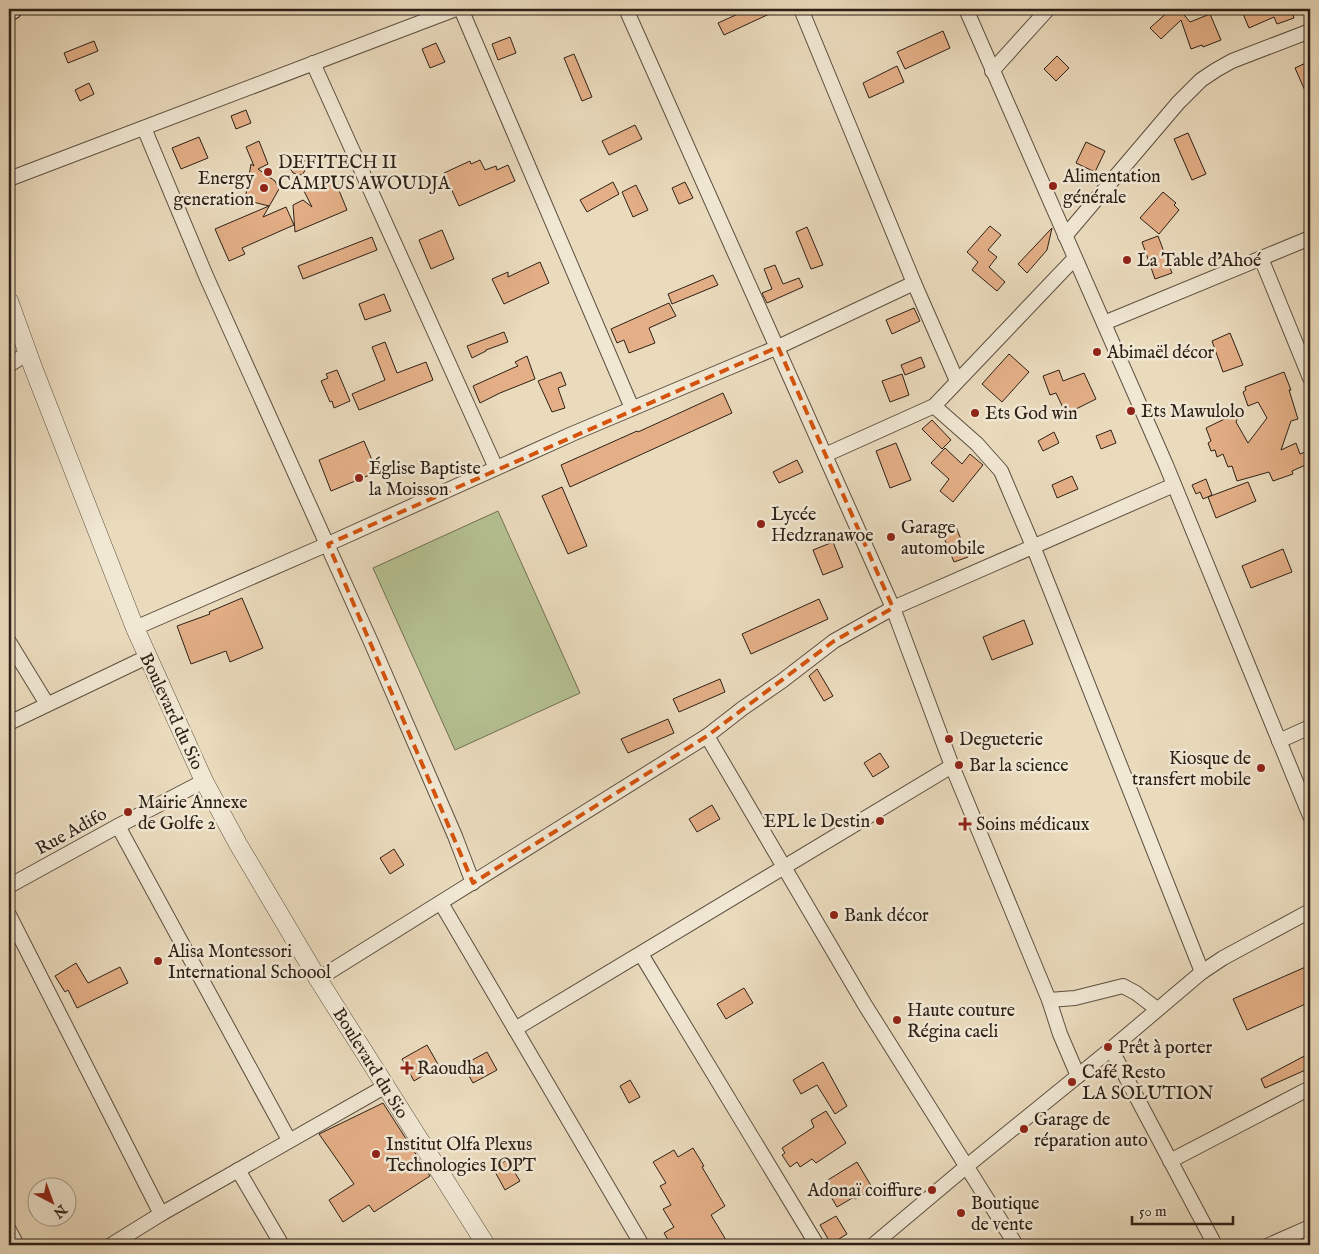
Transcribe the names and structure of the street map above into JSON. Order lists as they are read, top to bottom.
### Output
{
  "streets": {
    "street": ["Boulevard du Sio", "Rue Adifo"]
  },
  "crossings": [
    ["Boulevard du Sio", "Rue Adifo"]
  ],
  "places": {
    "other": [
      "DEFITECH II CAMPUS AWOUDJA",
      "Alimentation générale",
      "Energy generation",
      "La Table d’Ahoé",
      "Abimaël décor",
      "Ets Mawulolo",
      "Ets God win",
      "Église Baptiste la Moisson",
      "Lycée Hedzranawoe",
      "Garage automobile",
      "Degueterie",
      "Bar la science",
      "Kiosque de transfert mobile",
      "Mairie Annexe de Golfe 2",
      "EPL le Destin",
      "Bank décor",
      "Alisa Montessori International Schoool",
      "Haute couture Régina caeli",
      "Prêt à porter",
      "Café Resto LA SOLUTION",
      "Garage de réparation auto",
      "Institut Olfa Plexus Technologies IOPT",
      "Adonaï coiffure",
      "Boutique de vente"
    ],
    "health": ["Soins médicaux", "Raoudha"]
  },
  "scale_bar": "50 m",
  "north": "bottom right"
}
